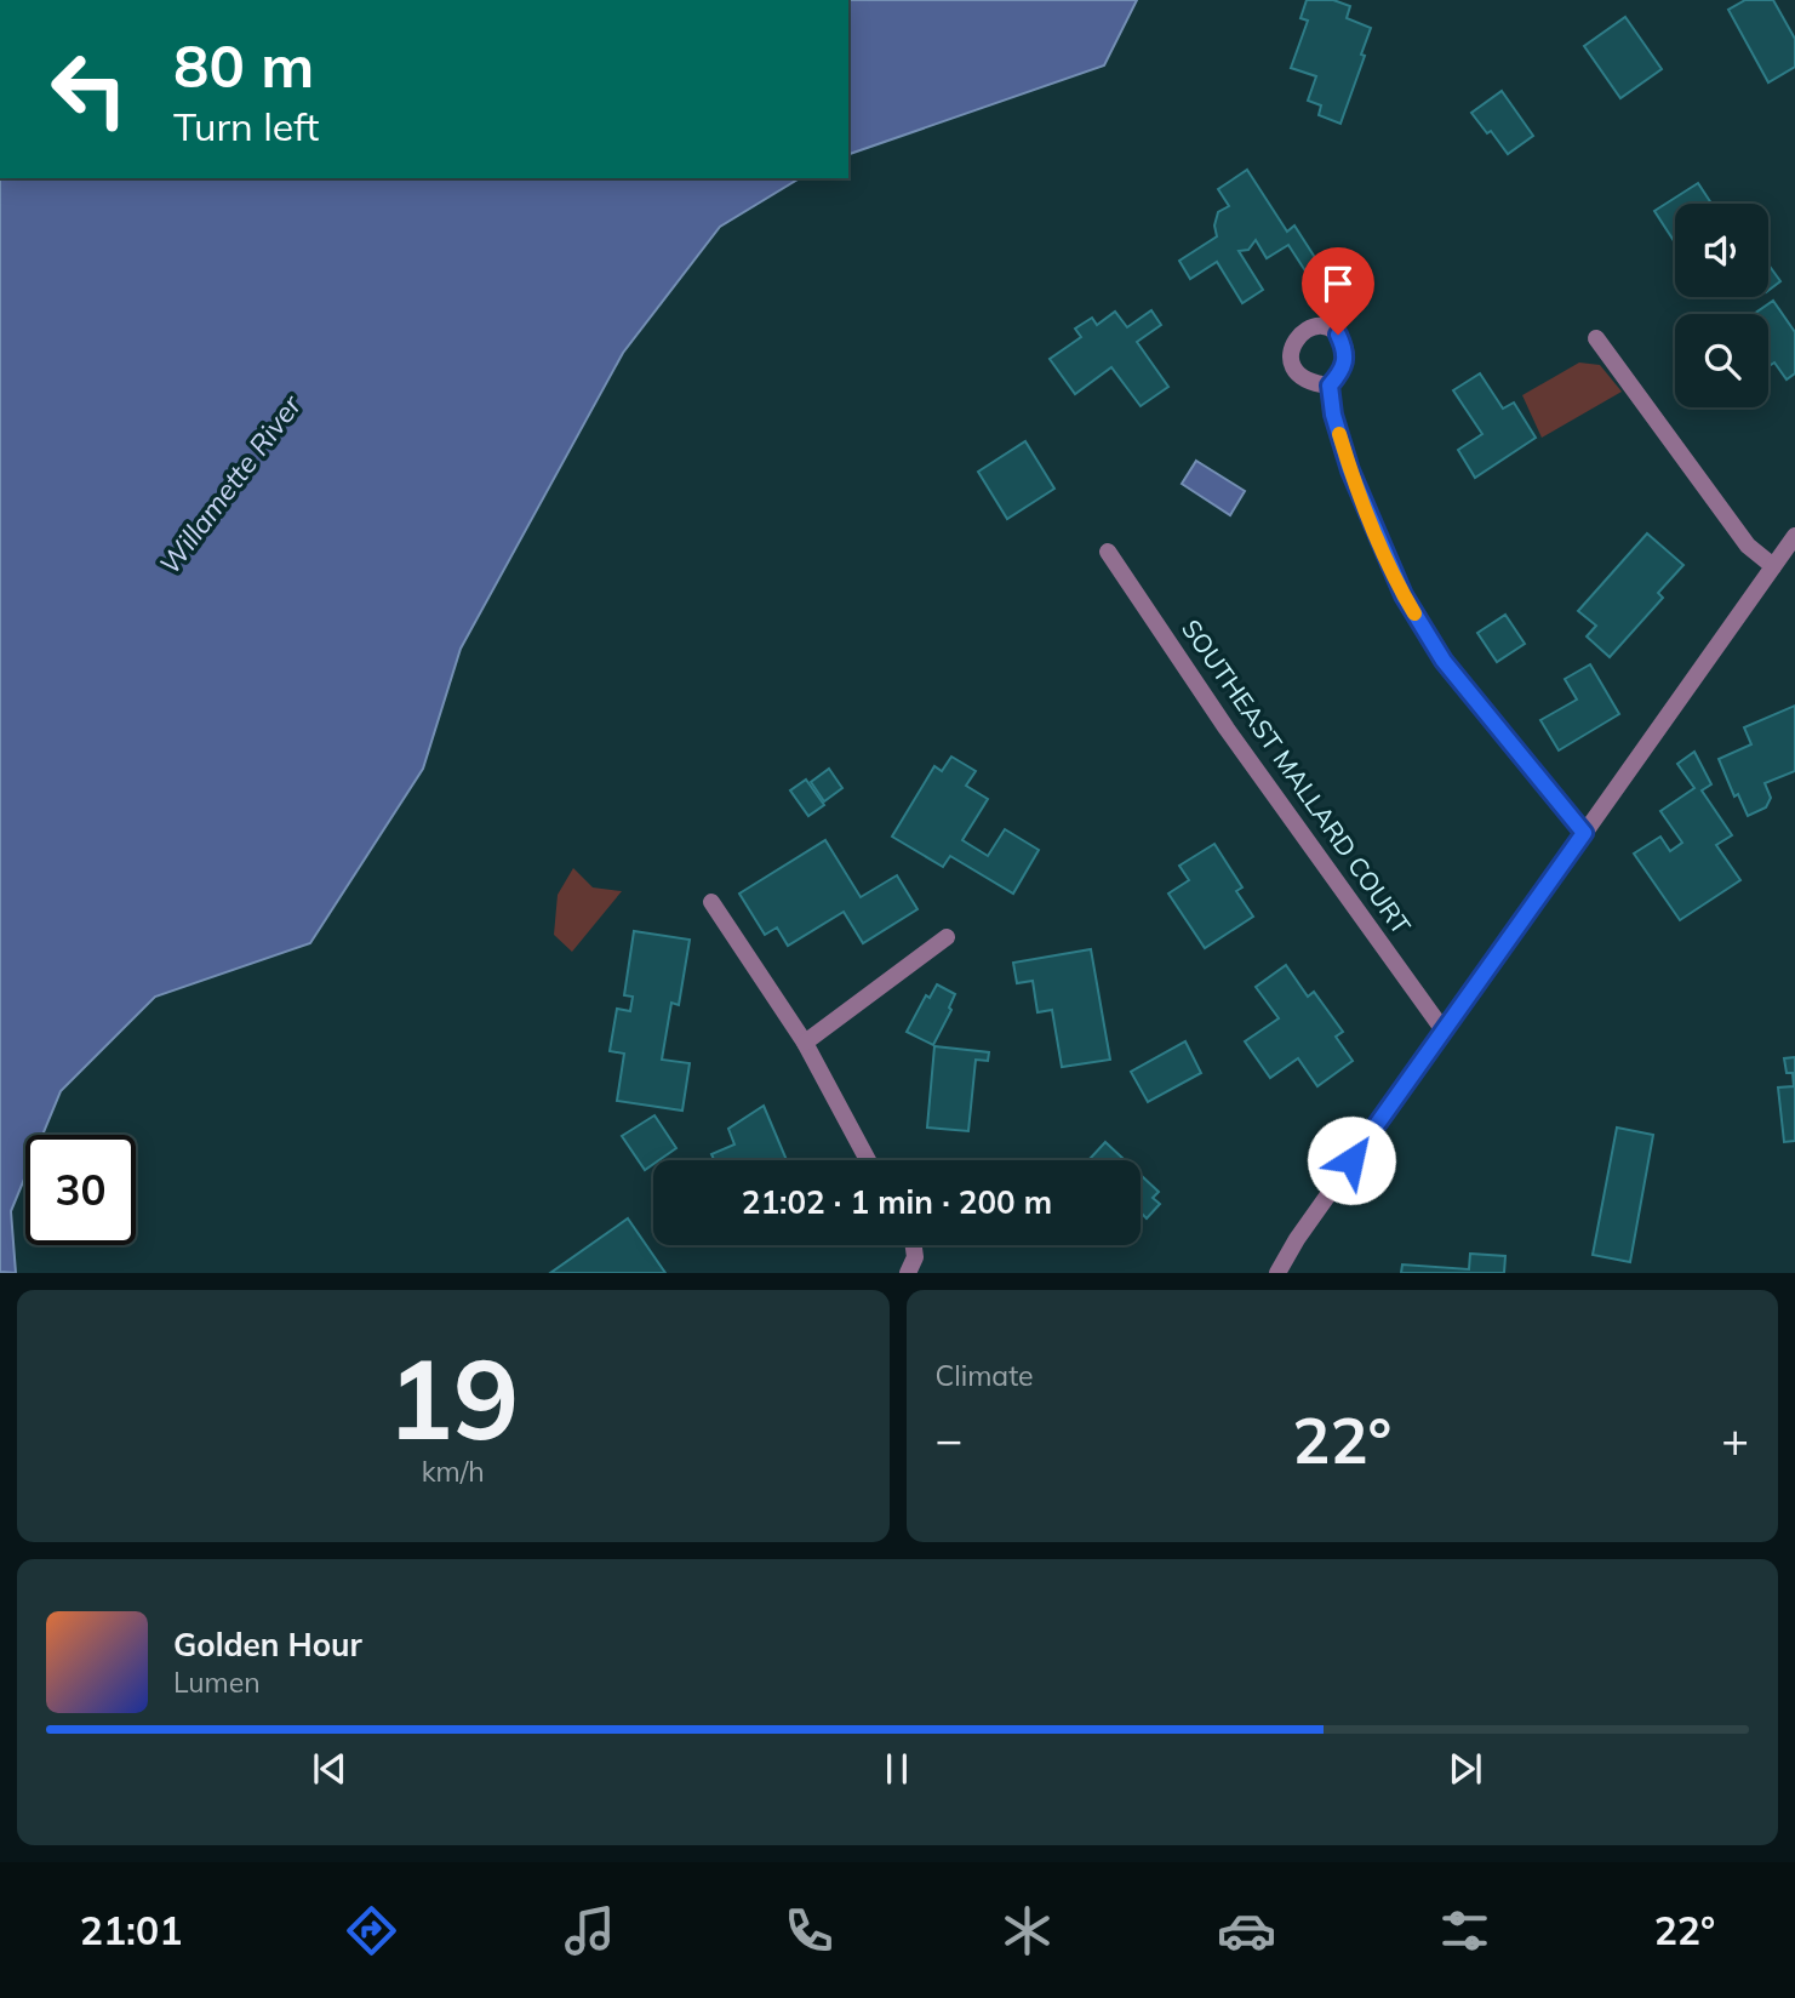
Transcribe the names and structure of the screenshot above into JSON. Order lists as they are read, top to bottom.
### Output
{
  "streets": {
    "street": ["SOUTHEAST MALLARD COURT"]
  },
  "water": ["Willamette River"],
  "page": {
    "turn": ["80 m", "Turn left"],
    "limit": "30",
    "trip": "21:02 · 1 min · 200 m",
    "tile": [
      ["19", "km/h"],
      "Climate"
    ],
    "heat": ["−", "22°", "+"],
    "song": ["Golden Hour", "Lumen"],
    "tabs": ["21:01", "22°"]
  }
}
